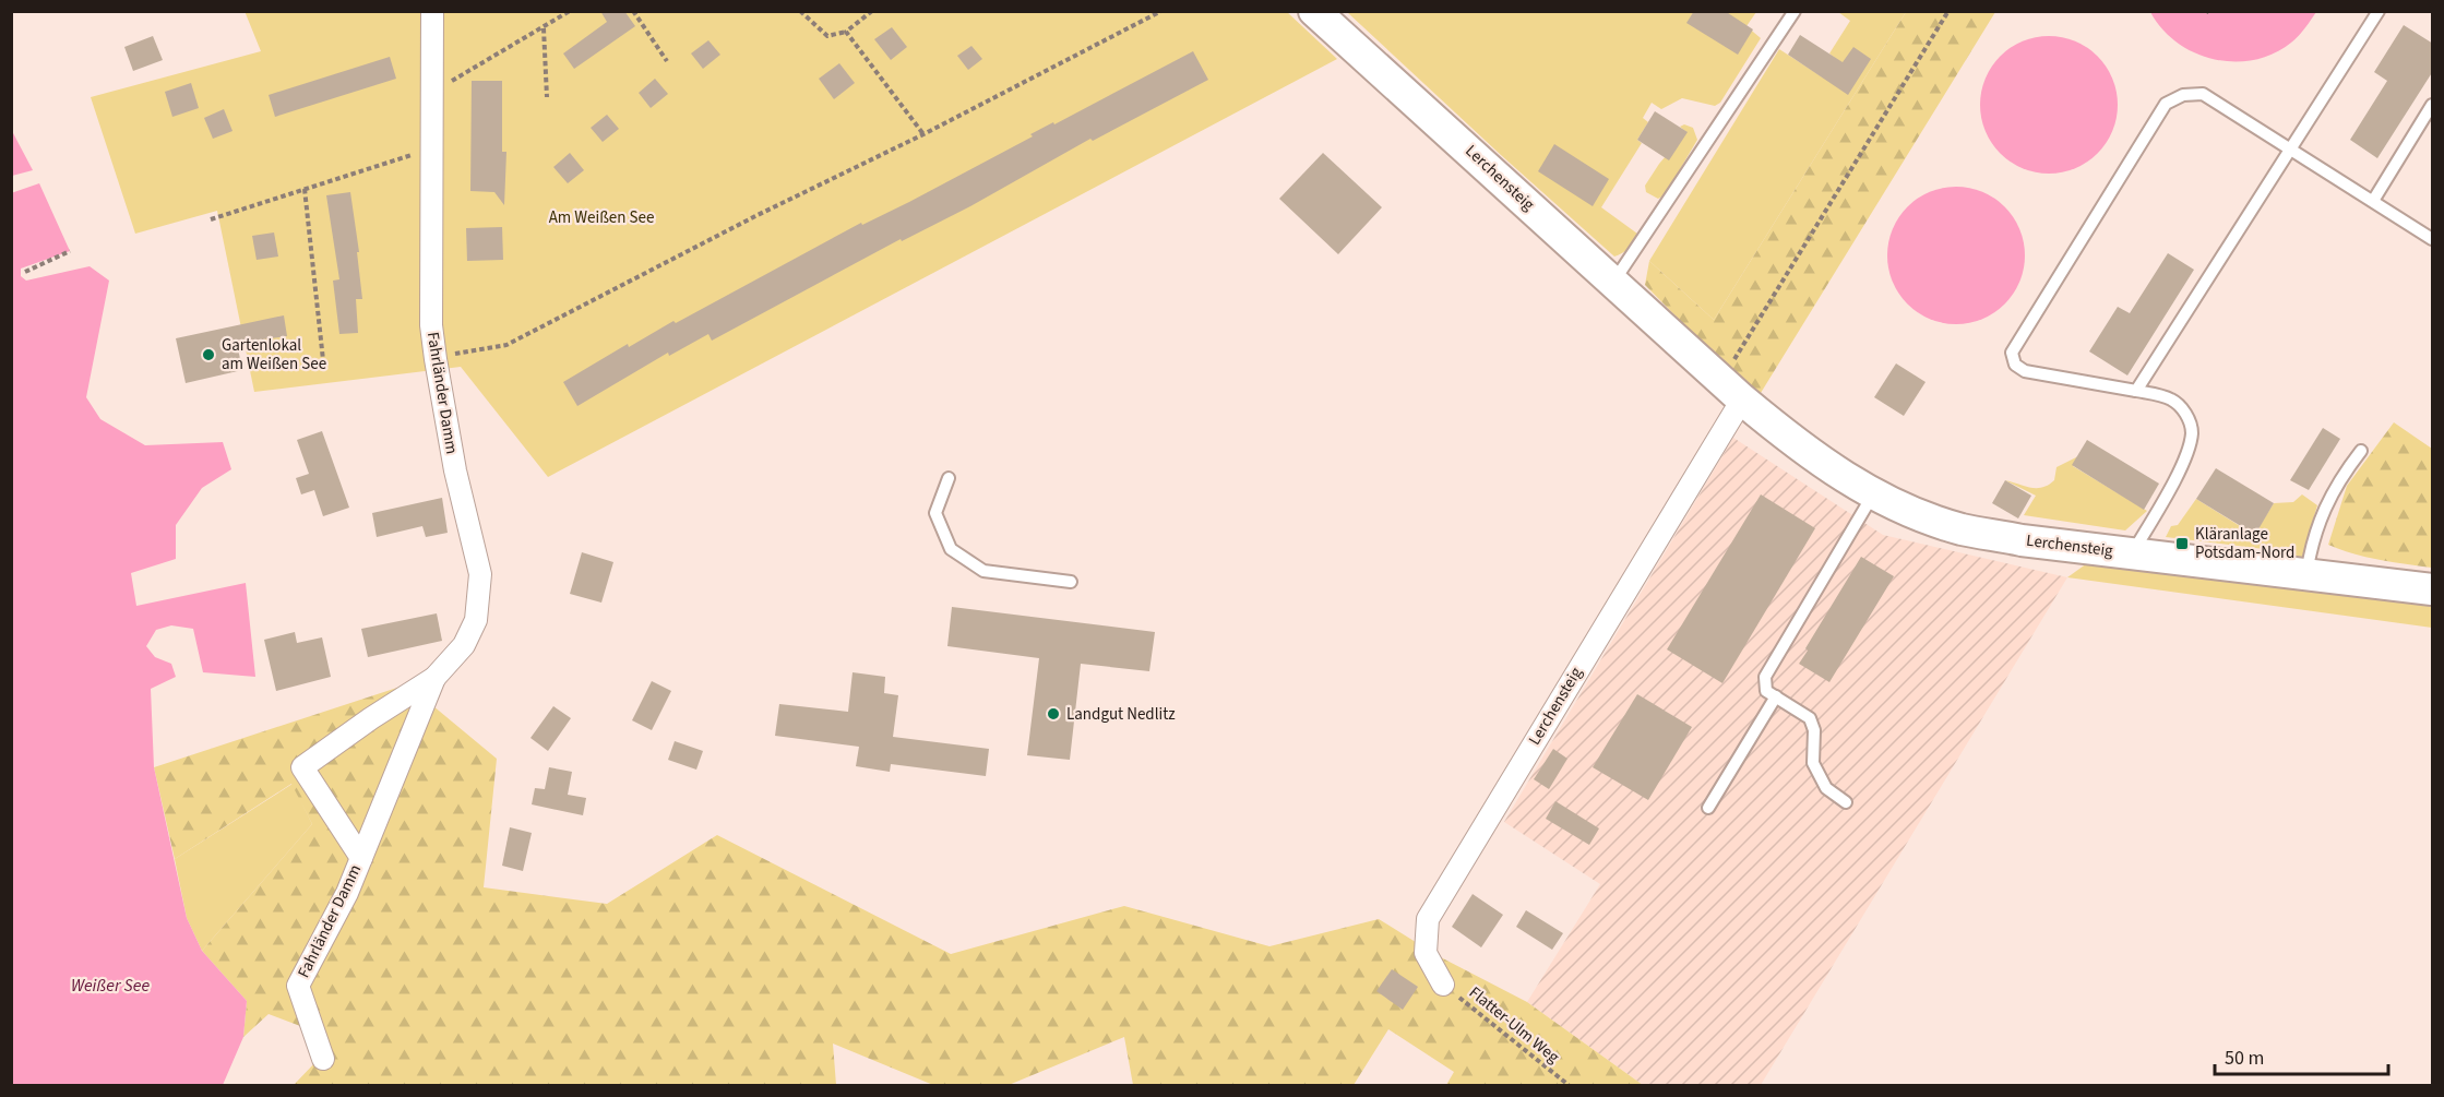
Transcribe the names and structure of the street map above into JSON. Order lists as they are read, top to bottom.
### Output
{
  "streets": {
    "street": ["Lerchensteig", "Fahrländer Damm"],
    "path": ["Flatter-Ulm Weg"]
  },
  "crossings": [
    ["Lerchensteig", "Flatter-Ulm Weg"]
  ],
  "water": ["Weißer See"],
  "parks": ["Am Weißen See"],
  "places": {
    "other": ["Gartenlokal am Weißen See", "Landgut Nedlitz"],
    "transit": ["Kläranlage Potsdam-Nord"]
  },
  "scale_bar": "50 m"
}
